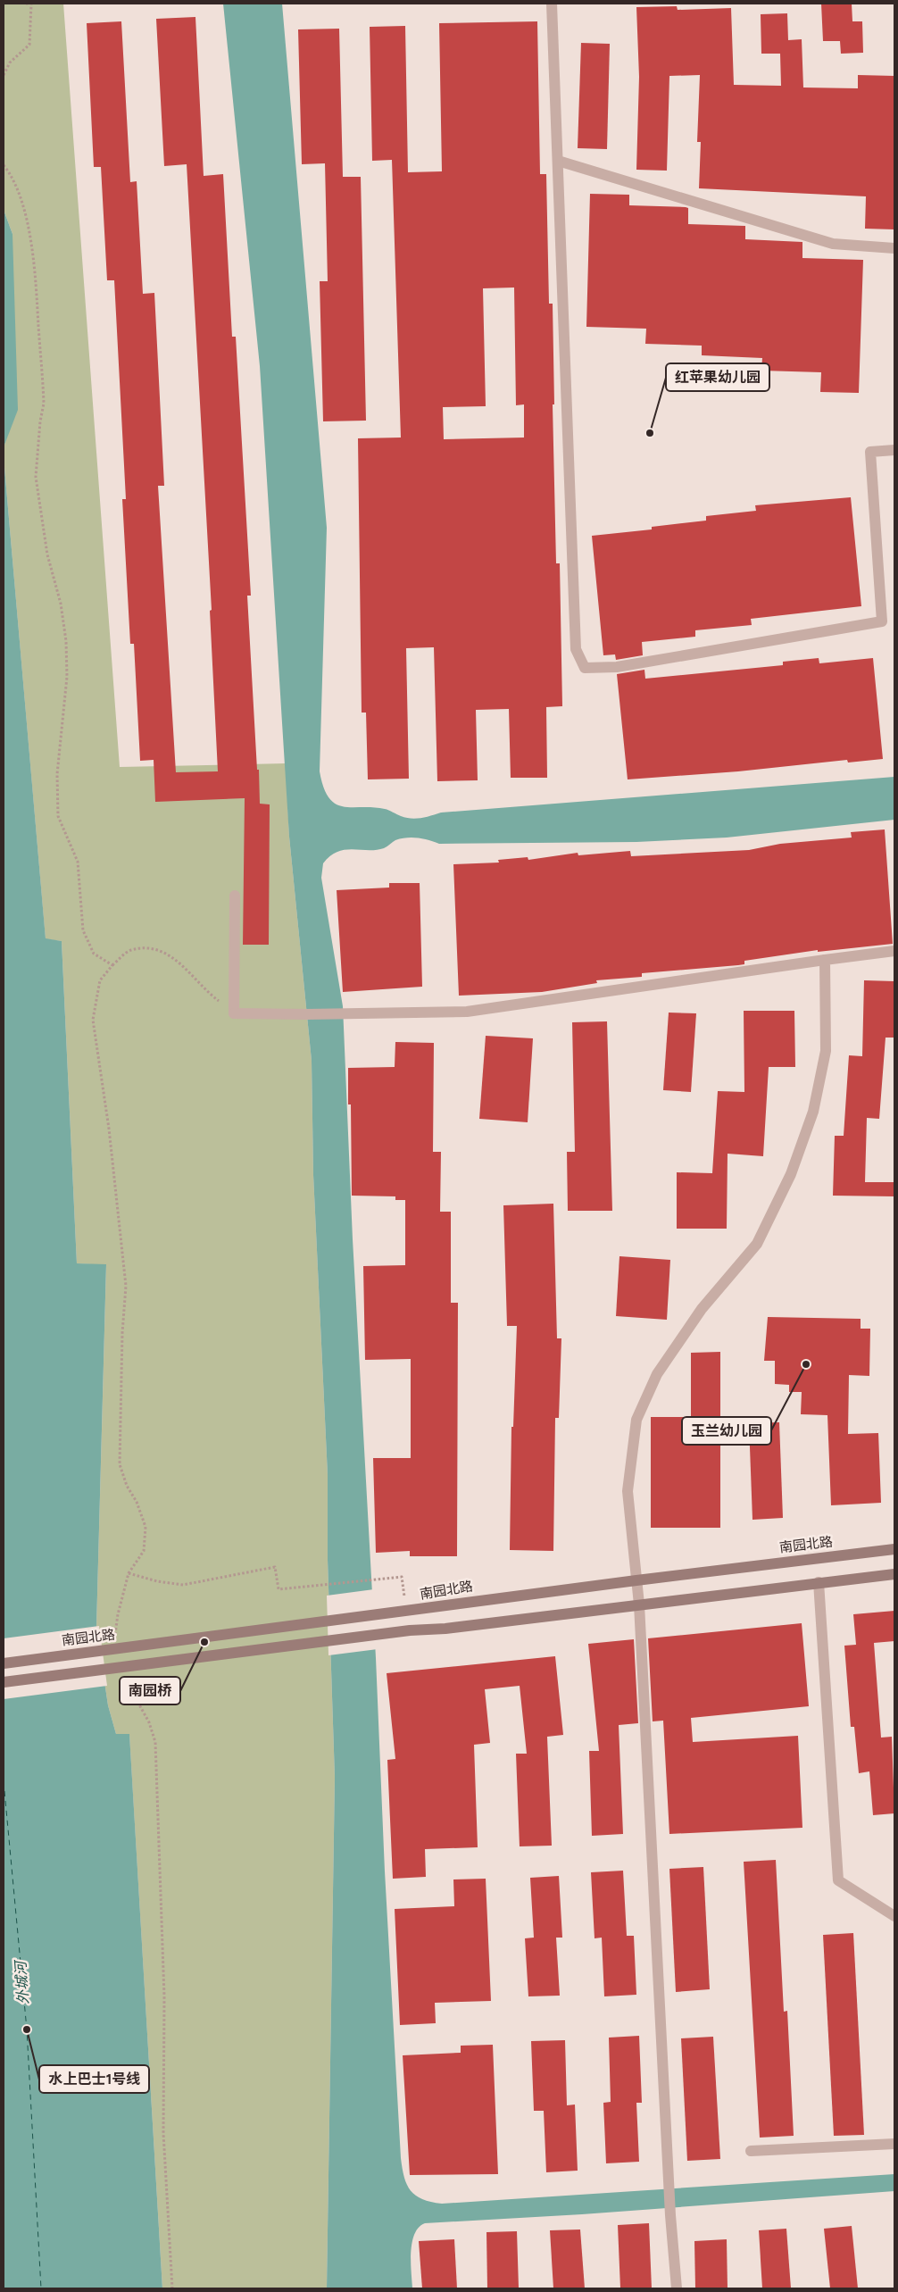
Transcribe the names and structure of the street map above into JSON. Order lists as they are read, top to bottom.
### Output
{
  "streets": {
    "main road": ["南园北路"]
  },
  "water": ["外城河"],
  "places": [
    "红苹果幼儿园",
    "玉兰幼儿园",
    "南园桥",
    "水上巴士1号线"
  ]
}
